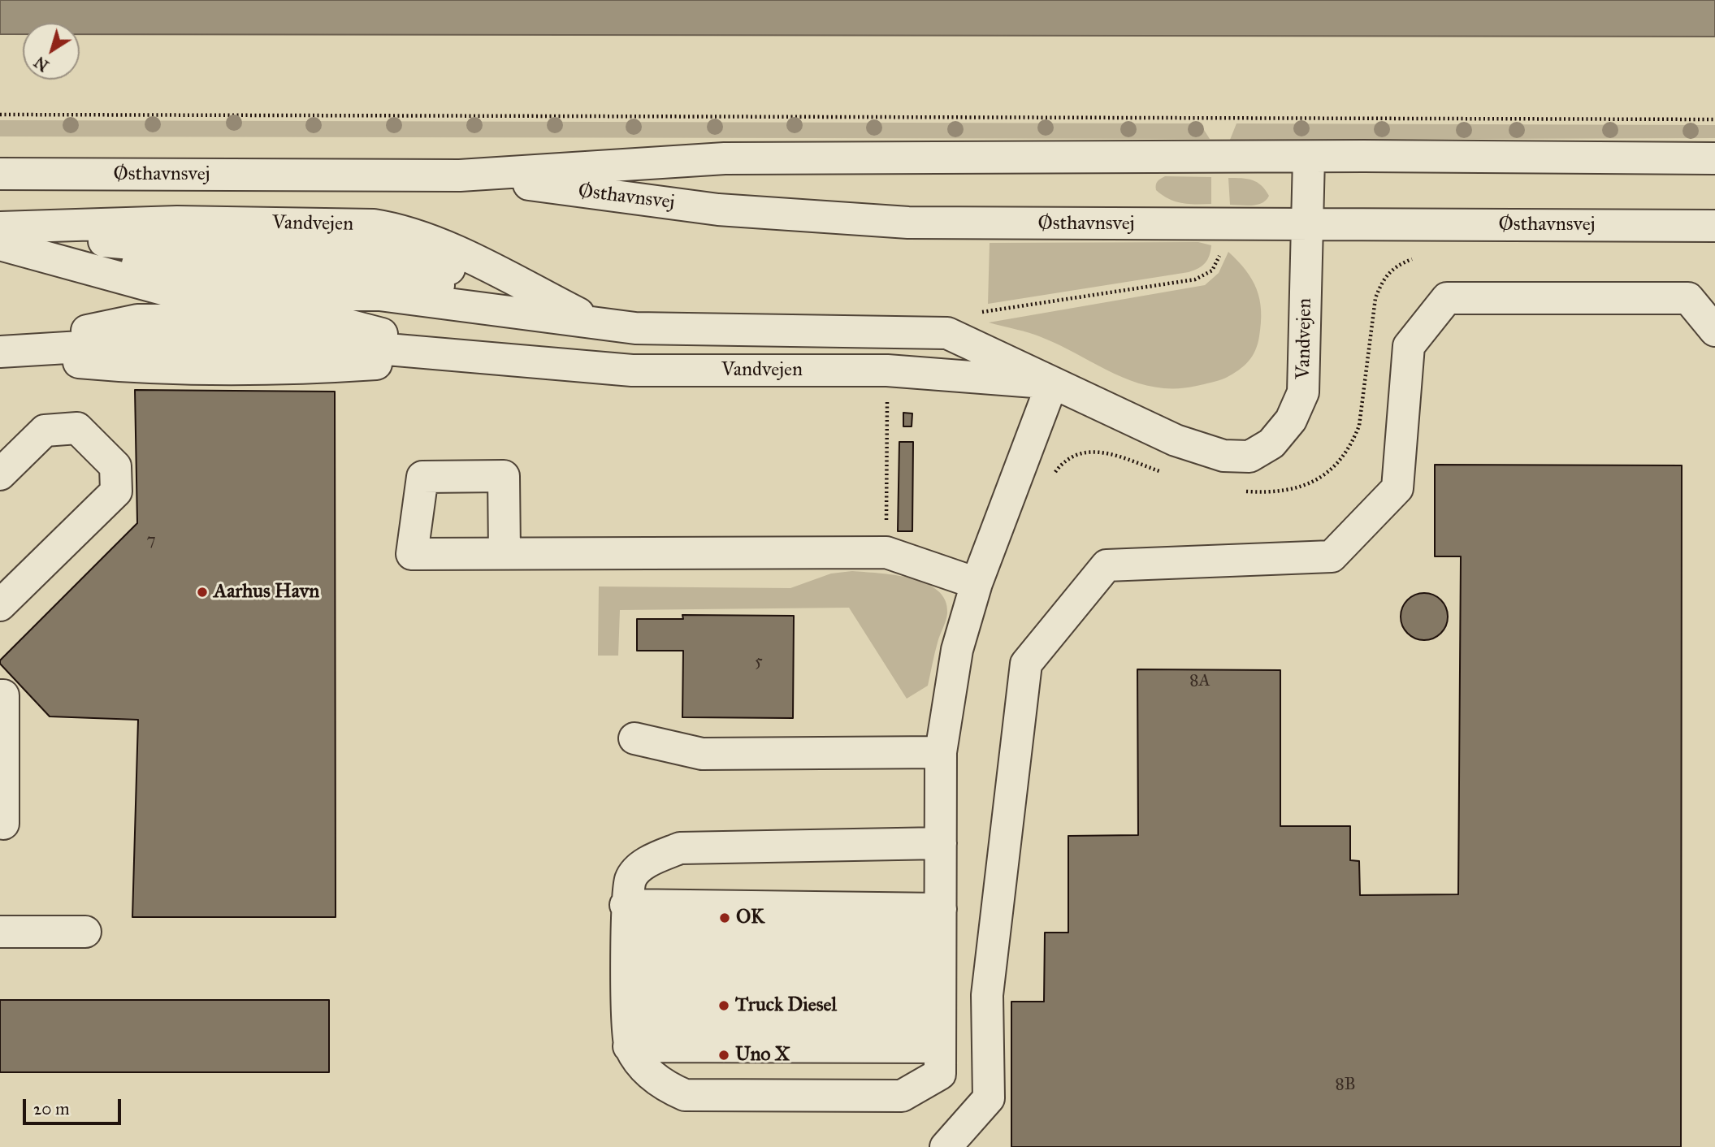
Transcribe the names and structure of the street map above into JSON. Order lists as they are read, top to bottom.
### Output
{
  "streets": {
    "street": ["Østhavnsvej", "Vandvejen"]
  },
  "crossings": [
    ["Østhavnsvej", "Vandvejen"]
  ],
  "places": [
    "Aarhus Havn",
    "OK",
    "Truck Diesel",
    "Uno X"
  ],
  "house_numbers": [
    "7",
    "5",
    "8A",
    "8B"
  ],
  "scale_bar": "20 m",
  "north": "bottom left"
}
